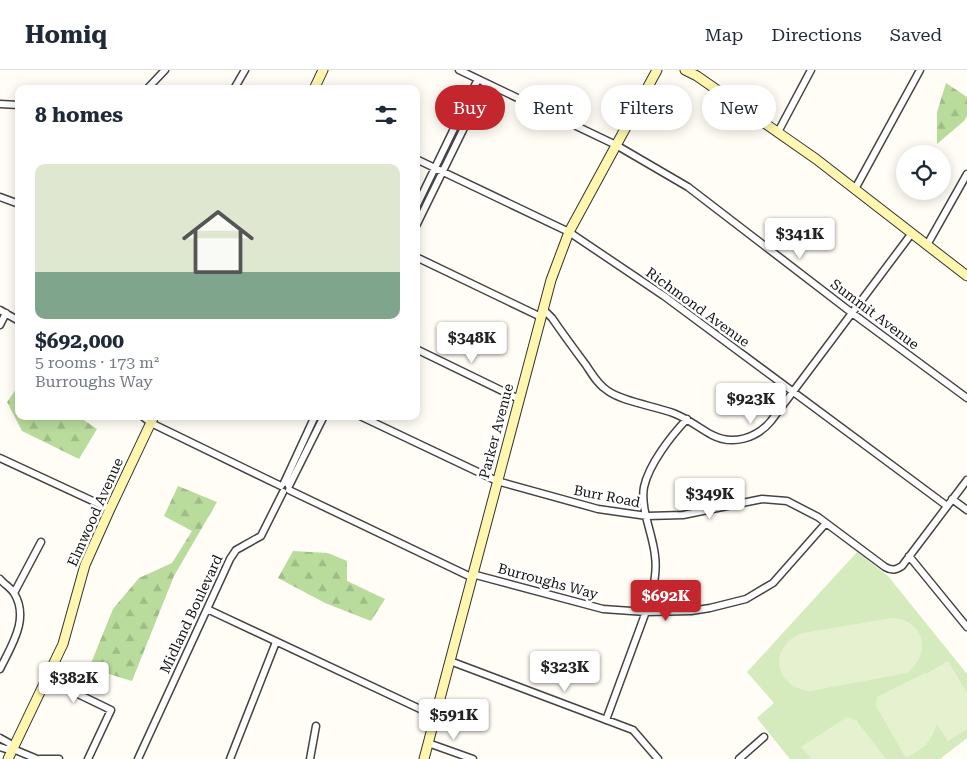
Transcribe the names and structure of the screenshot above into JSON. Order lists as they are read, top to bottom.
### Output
{
  "streets": {
    "street": [
      "Richmond Avenue",
      "Summit Avenue",
      "Parker Avenue",
      "Burr Road",
      "Elmwood Avenue",
      "Burroughs Way",
      "Midland Boulevard"
    ]
  },
  "crossings": [
    ["Richmond Avenue", "Parker Avenue"],
    ["Summit Avenue", "Parker Avenue"],
    ["Parker Avenue", "Burr Road"],
    ["Parker Avenue", "Burroughs Way"],
    ["Burr Road", "Burroughs Way"],
    ["Elmwood Avenue", "Burroughs Way"],
    ["Burroughs Way", "Midland Boulevard"]
  ],
  "page": {
    "header": "Homiq",
    "nav": ["Map", "Directions", "Saved"],
    "chip": [
      "Buy",
      "Rent",
      "Filters",
      "New"
    ],
    "heading": "8 homes",
    "list": [
      {
        "name": "$692,000",
        "note": "5 rooms · 173 m² · Burroughs Way"
      }
    ],
    "price": [
      "$341K",
      "$348K",
      "$923K",
      "$349K",
      "$692K",
      "$323K",
      "$382K",
      "$591K"
    ]
  }
}
